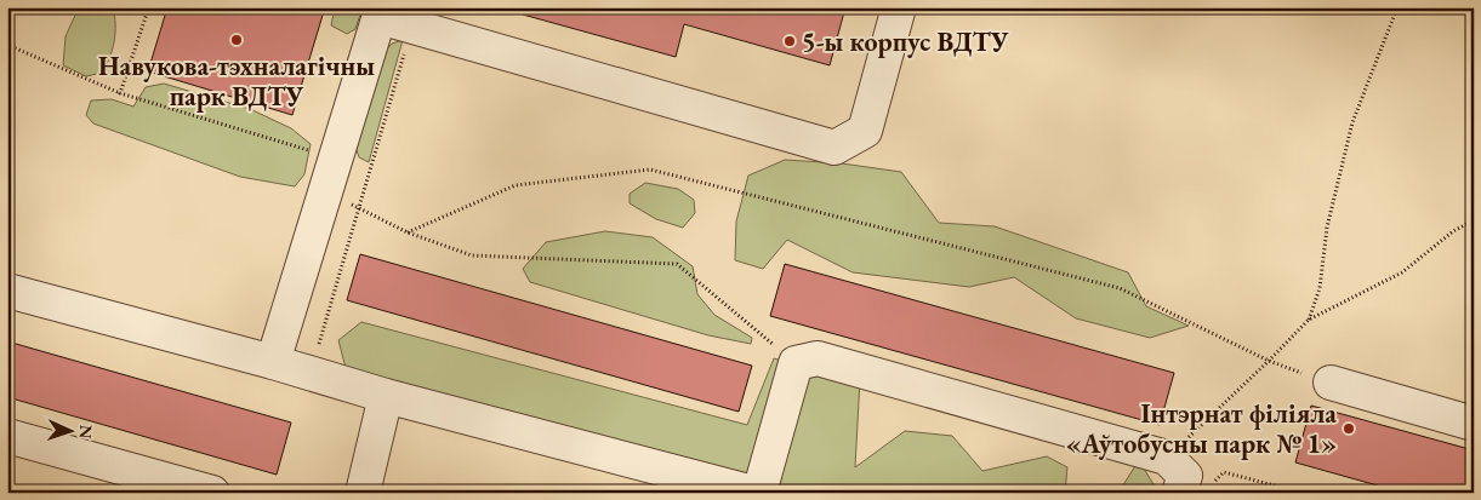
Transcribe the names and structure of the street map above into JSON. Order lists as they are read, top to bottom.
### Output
{
  "places": ["Навукова-тэхналагічны парк ВДТУ", "5-ы корпус ВДТУ", "Інтэрнат філіяла «Аўтобусны парк № 1»"],
  "north": "right"
}
